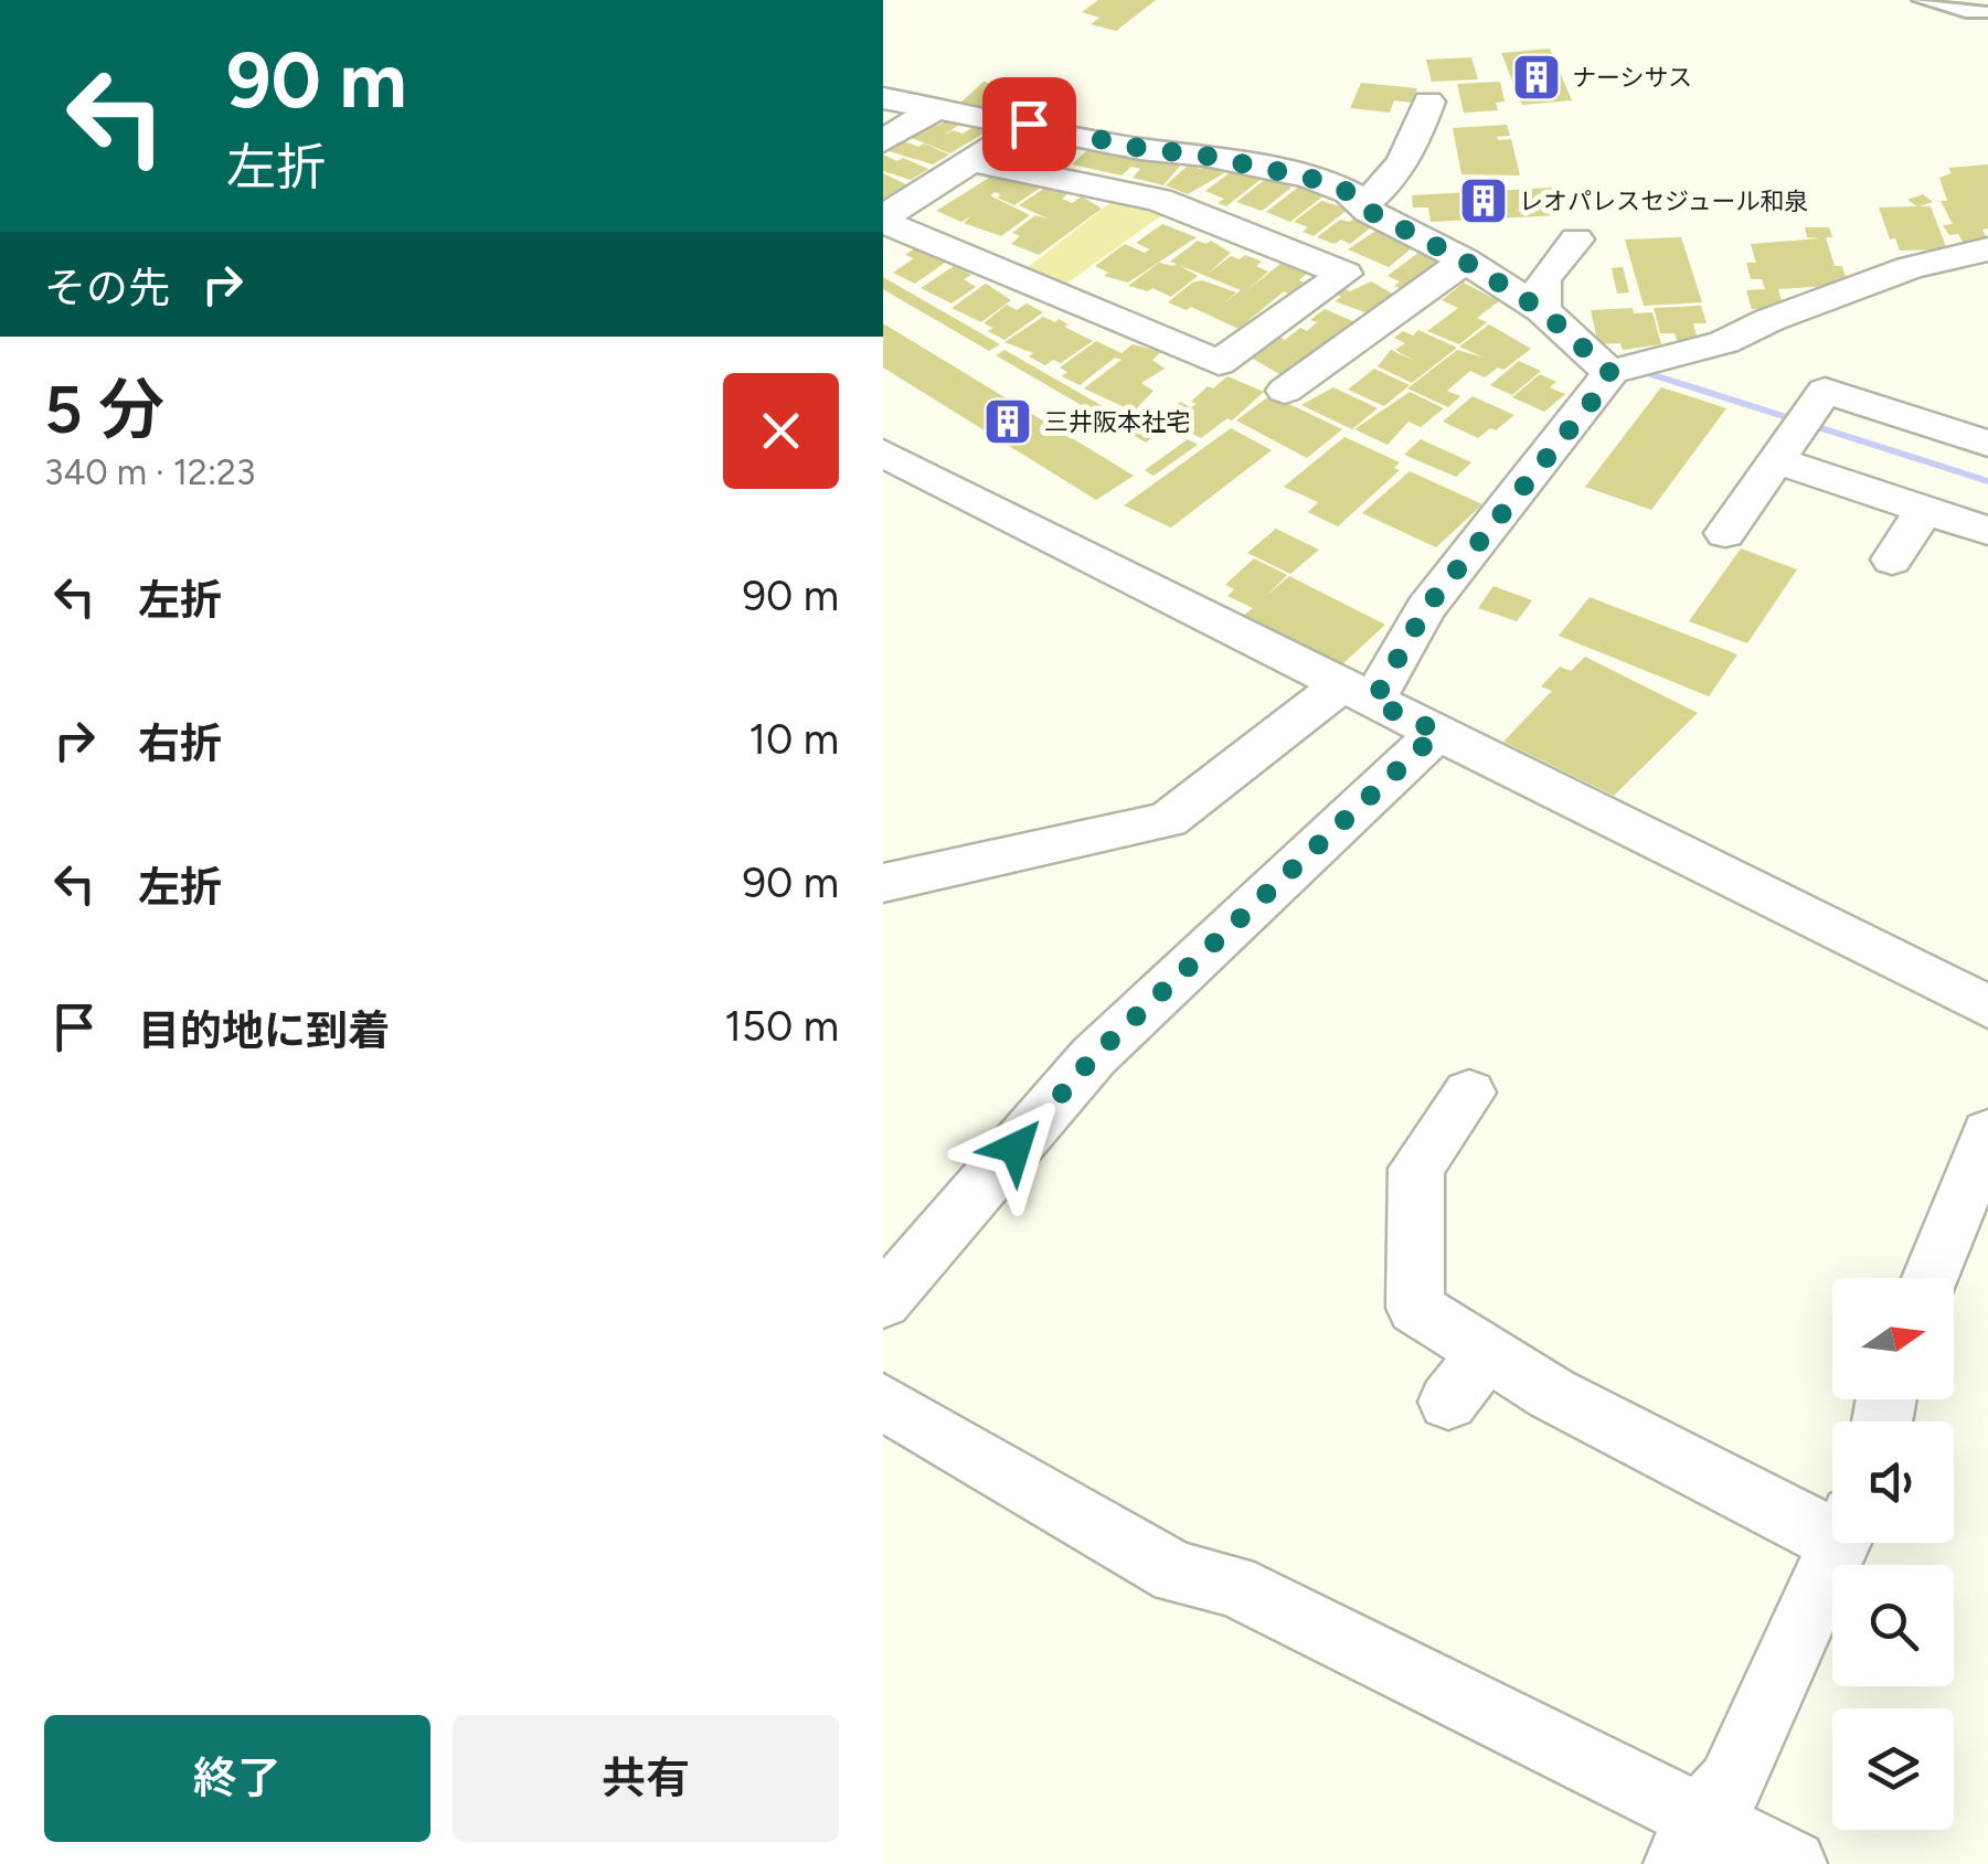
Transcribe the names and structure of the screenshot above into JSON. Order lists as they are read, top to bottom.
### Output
{
  "places": {
    "building": ["ナーシサス", "レオパレスセジュール和泉", "三井阪本社宅"]
  },
  "north": "right",
  "page": {
    "turn": ["90 m", "左折"],
    "then": "その先",
    "heading": ["5 分", "340 m · 12:23"],
    "list": [
      {
        "name": "左折",
        "value": "90 m"
      },
      {
        "name": "右折",
        "value": "10 m"
      },
      {
        "name": "左折",
        "value": "90 m"
      },
      {
        "name": "目的地に到着",
        "value": "150 m"
      }
    ],
    "buttons": ["終了", "共有"]
  }
}
